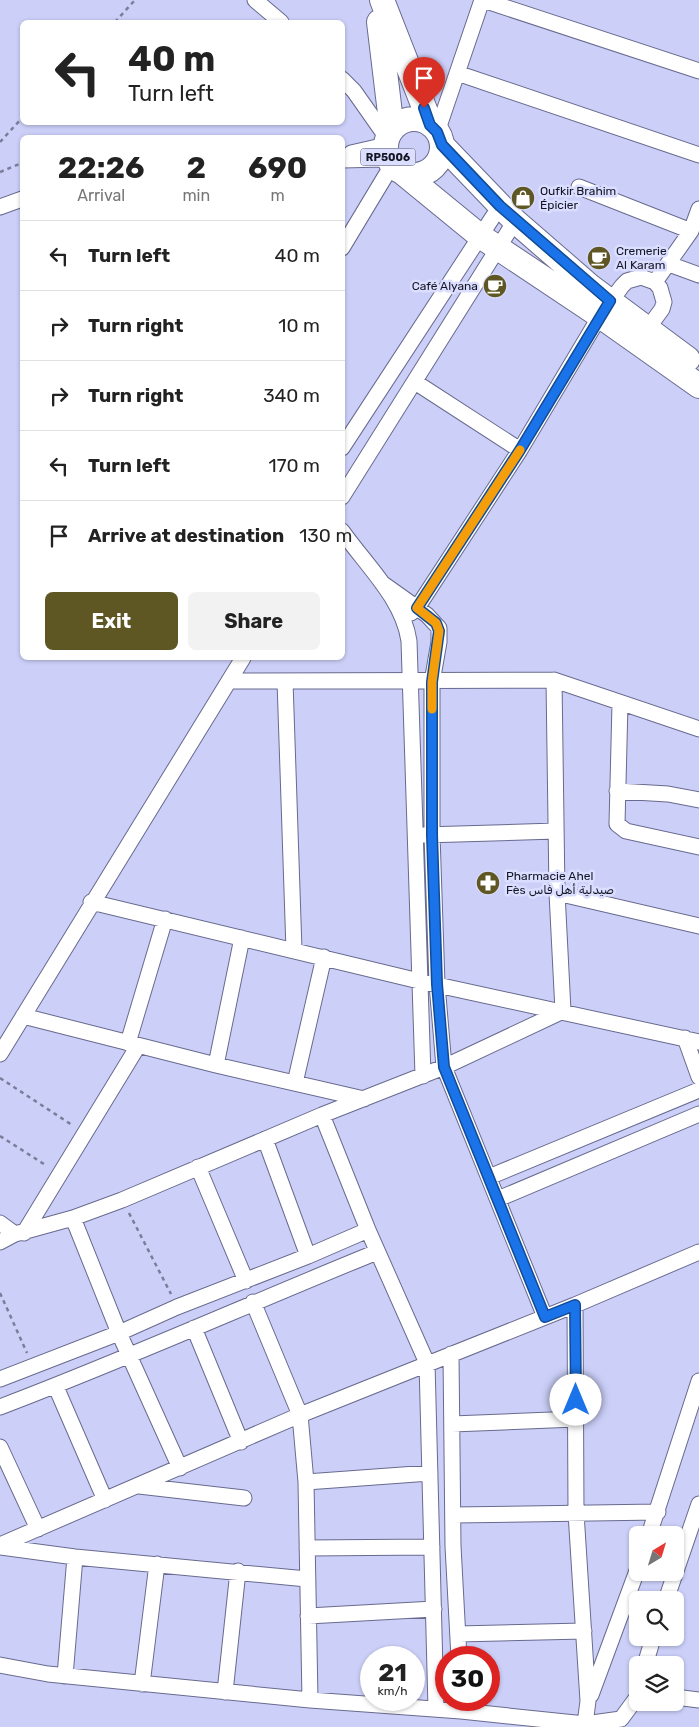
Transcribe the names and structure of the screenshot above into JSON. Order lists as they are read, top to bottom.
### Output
{
  "streets": {
    "main road": ["RP5006"]
  },
  "places": {
    "shop": ["Oufkir Brahim Épicier"],
    "cafe": ["Cremerie Al Karam", "Café Alyana"],
    "pharmacy": ["Pharmacie Ahel Fès صيدلية أهل فاس"]
  },
  "north": "top right",
  "page": {
    "turn": ["40 m", "Turn left"],
    "eta": [
      "22:26",
      "Arrival",
      "2",
      "min",
      "690",
      "m"
    ],
    "list": [
      {
        "name": "Turn left",
        "value": "40 m"
      },
      {
        "name": "Turn right",
        "value": "10 m"
      },
      {
        "name": "Turn right",
        "value": "340 m"
      },
      {
        "name": "Turn left",
        "value": "170 m"
      },
      {
        "name": "Arrive at destination",
        "value": "130 m"
      }
    ],
    "buttons": ["Exit", "Share"],
    "speed": "21 km/h",
    "limit": "30"
  }
}
